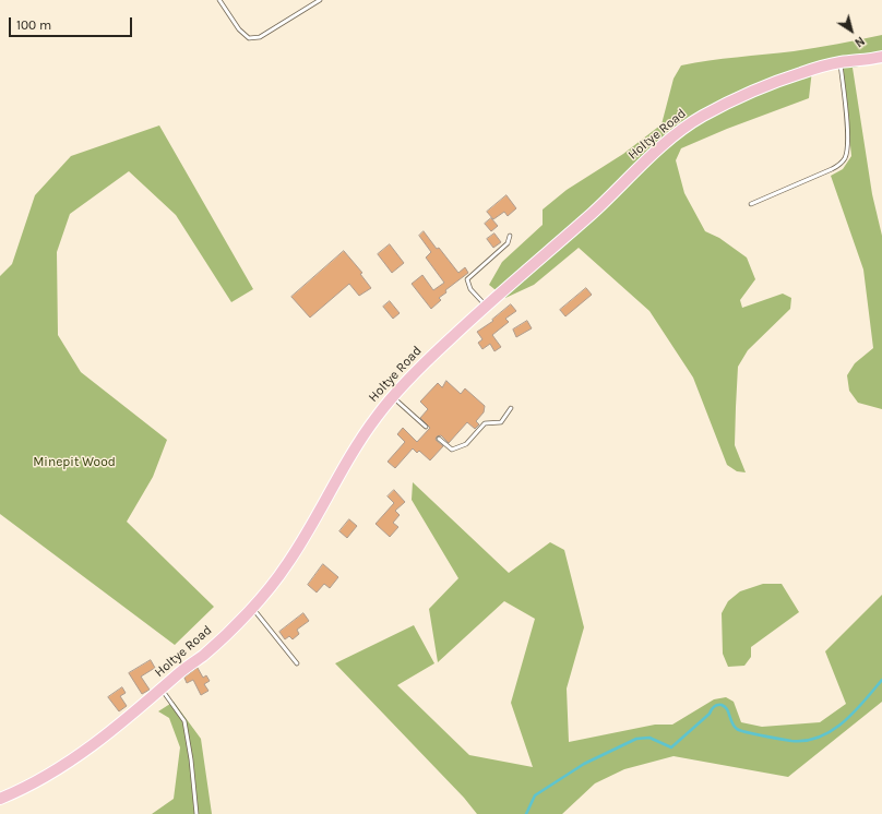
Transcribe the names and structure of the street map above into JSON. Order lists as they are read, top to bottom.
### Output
{
  "streets": {
    "main road": ["Holtye Road"]
  },
  "parks": ["Minepit Wood"],
  "scale_bar": "100 m",
  "north": "bottom right"
}
